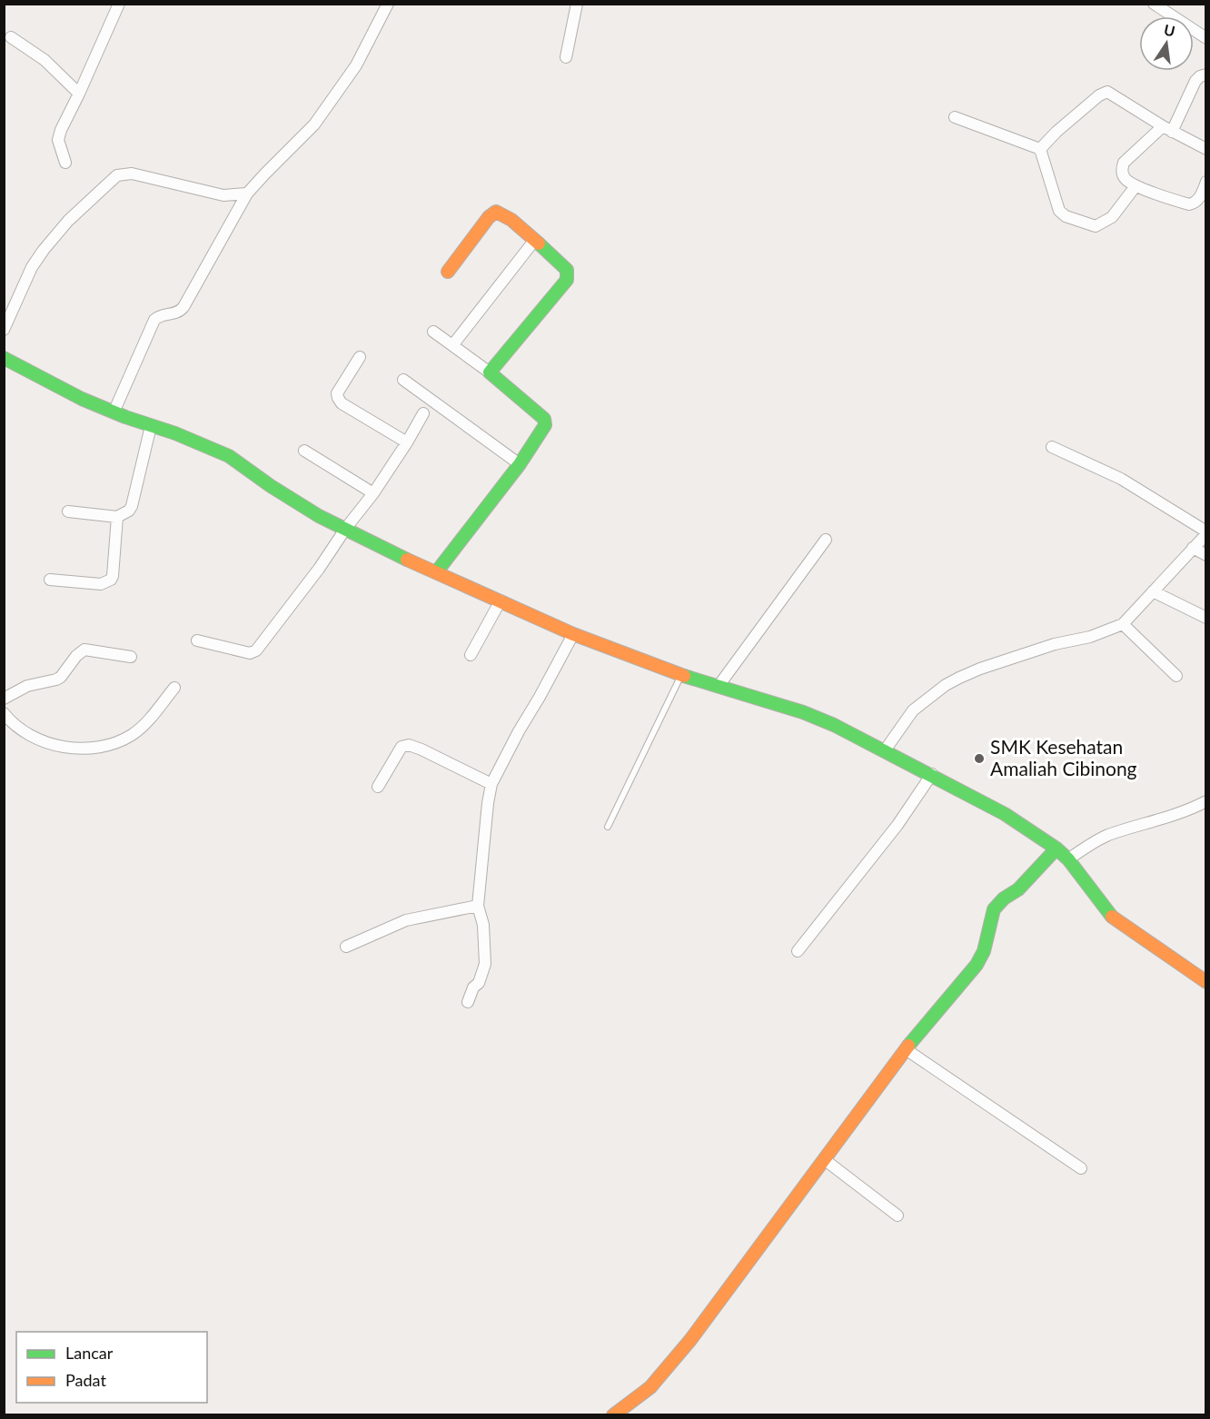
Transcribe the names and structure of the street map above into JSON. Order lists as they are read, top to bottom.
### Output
{
  "places": ["SMK Kesehatan Amaliah Cibinong"],
  "legend": ["Lancar", "Padat"],
  "north": "top"
}
